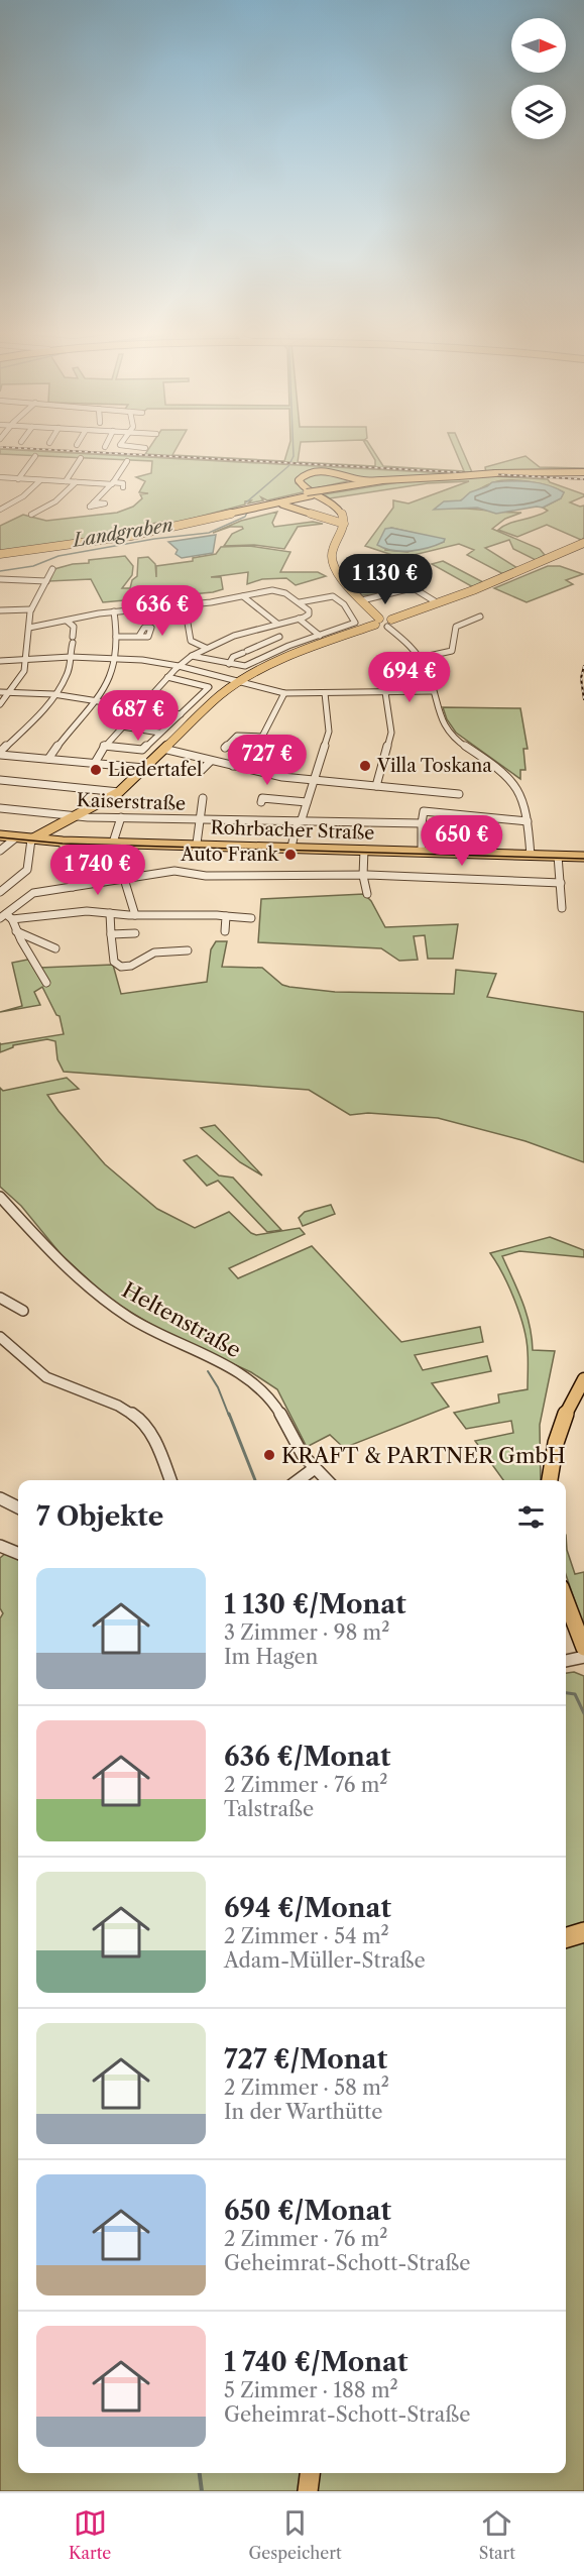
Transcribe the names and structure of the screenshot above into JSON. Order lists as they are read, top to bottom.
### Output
{
  "streets": {
    "main road": ["Rohrbacher Straße"],
    "street": ["Kaiserstraße", "Heltenstraße"]
  },
  "water": ["Landgraben"],
  "places": [
    "Villa Toskana",
    "Liedertafel",
    "Auto Frank",
    "KRAFT & PARTNER GmbH"
  ],
  "north": "right",
  "page": {
    "price": [
      "1 130 €",
      "636 €",
      "694 €",
      "687 €",
      "727 €",
      "650 €",
      "1 740 €"
    ],
    "heading": "7 Objekte",
    "list": [
      {
        "name": "1 130 €/Monat",
        "note": "3 Zimmer · 98 m² · Im Hagen"
      },
      {
        "name": "636 €/Monat",
        "note": "2 Zimmer · 76 m² · Talstraße"
      },
      {
        "name": "694 €/Monat",
        "note": "2 Zimmer · 54 m² · Adam-Müller-Straße"
      },
      {
        "name": "727 €/Monat",
        "note": "2 Zimmer · 58 m² · In der Warthütte"
      },
      {
        "name": "650 €/Monat",
        "note": "2 Zimmer · 76 m² · Geheimrat-Schott-Straße"
      },
      {
        "name": "1 740 €/Monat",
        "note": "5 Zimmer · 188 m² · Geheimrat-Schott-Straße"
      }
    ],
    "tabs": ["Karte", "Gespeichert", "Start"]
  }
}
